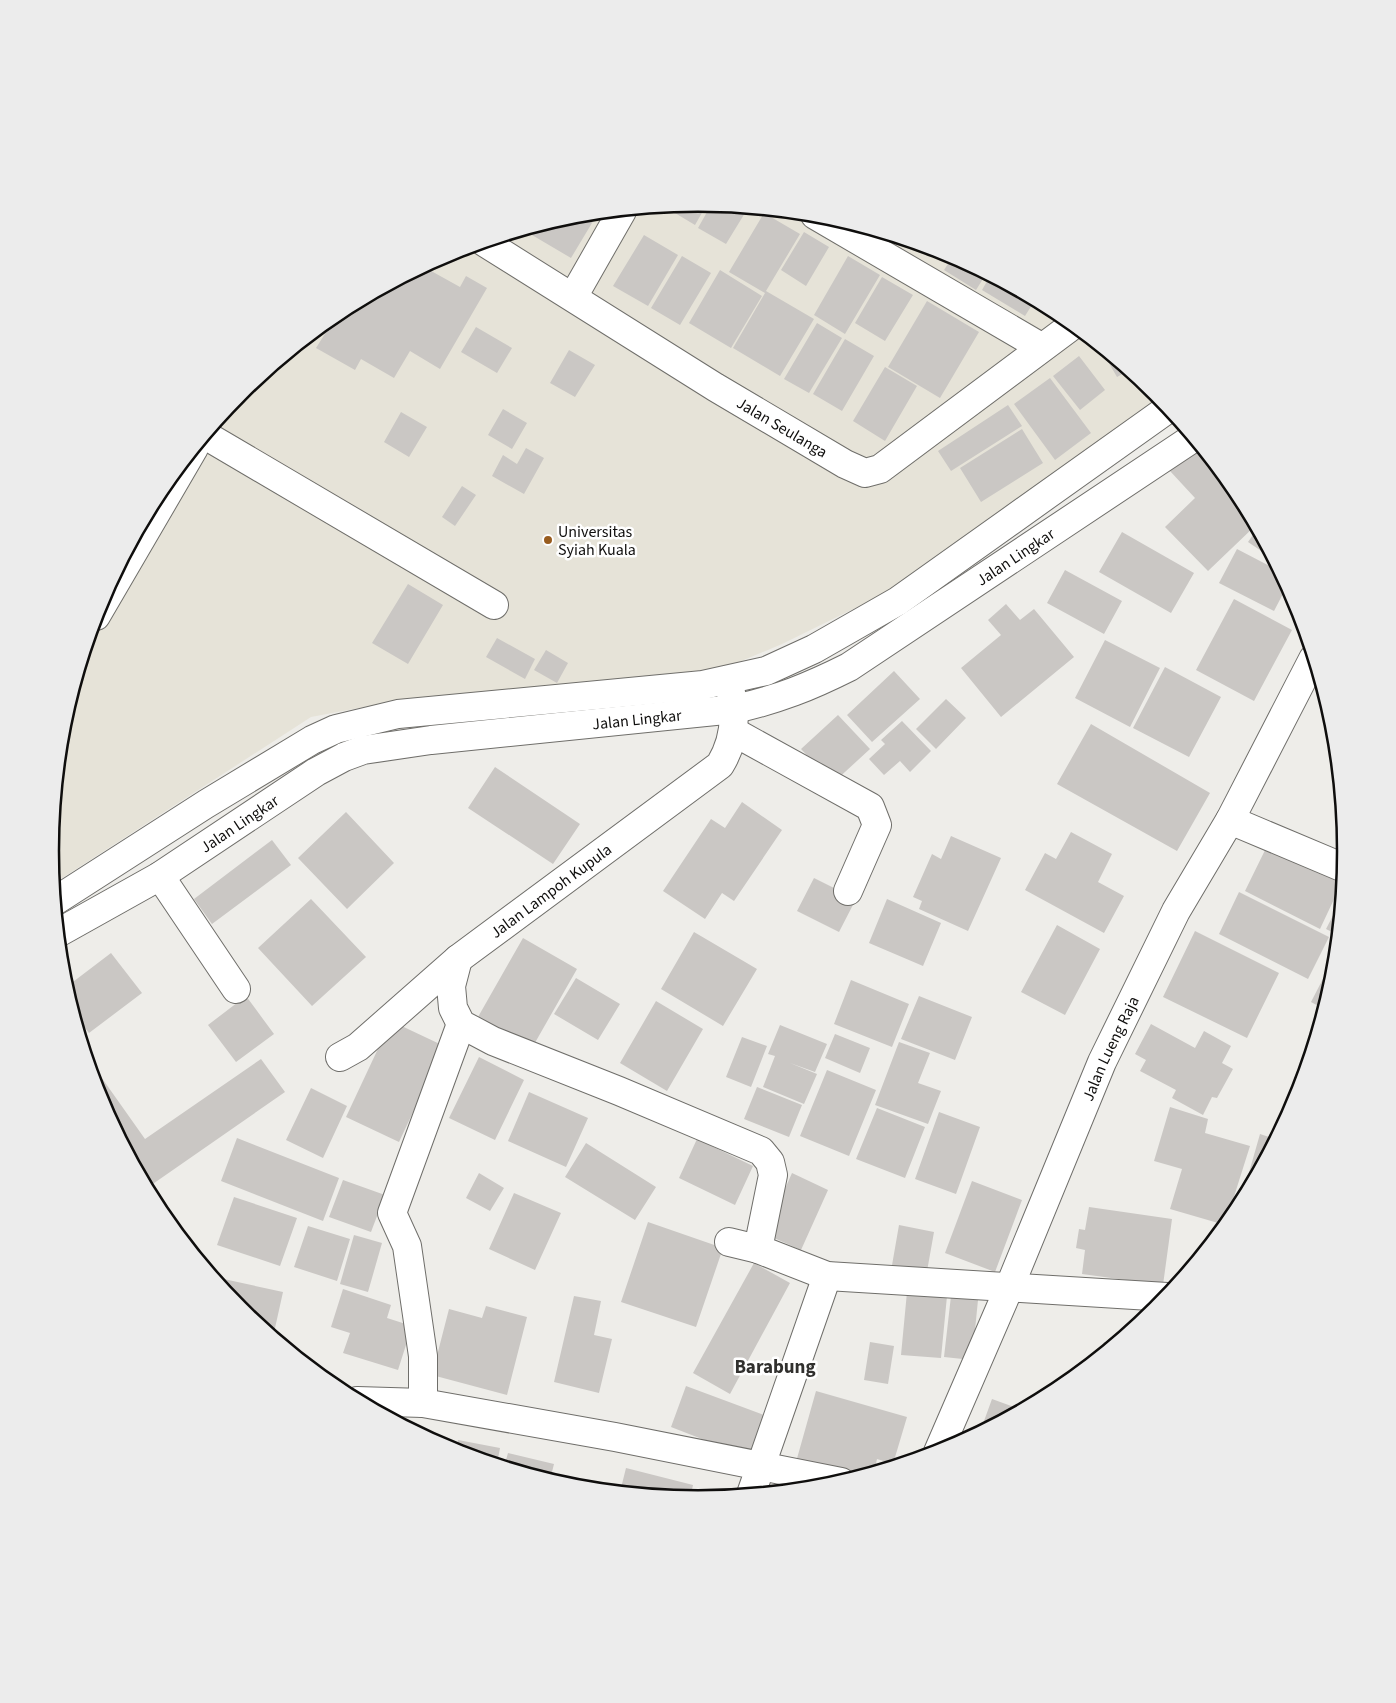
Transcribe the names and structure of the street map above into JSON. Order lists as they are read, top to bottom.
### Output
{
  "streets": {
    "street": [
      "Jalan Seulanga",
      "Jalan Lingkar",
      "Jalan Lampoh Kupula",
      "Jalan Lueng Raja"
    ]
  },
  "crossings": [
    ["Jalan Lingkar", "Jalan Lampoh Kupula"]
  ],
  "districts": ["Barabung"],
  "places": ["Universitas Syiah Kuala"]
}
